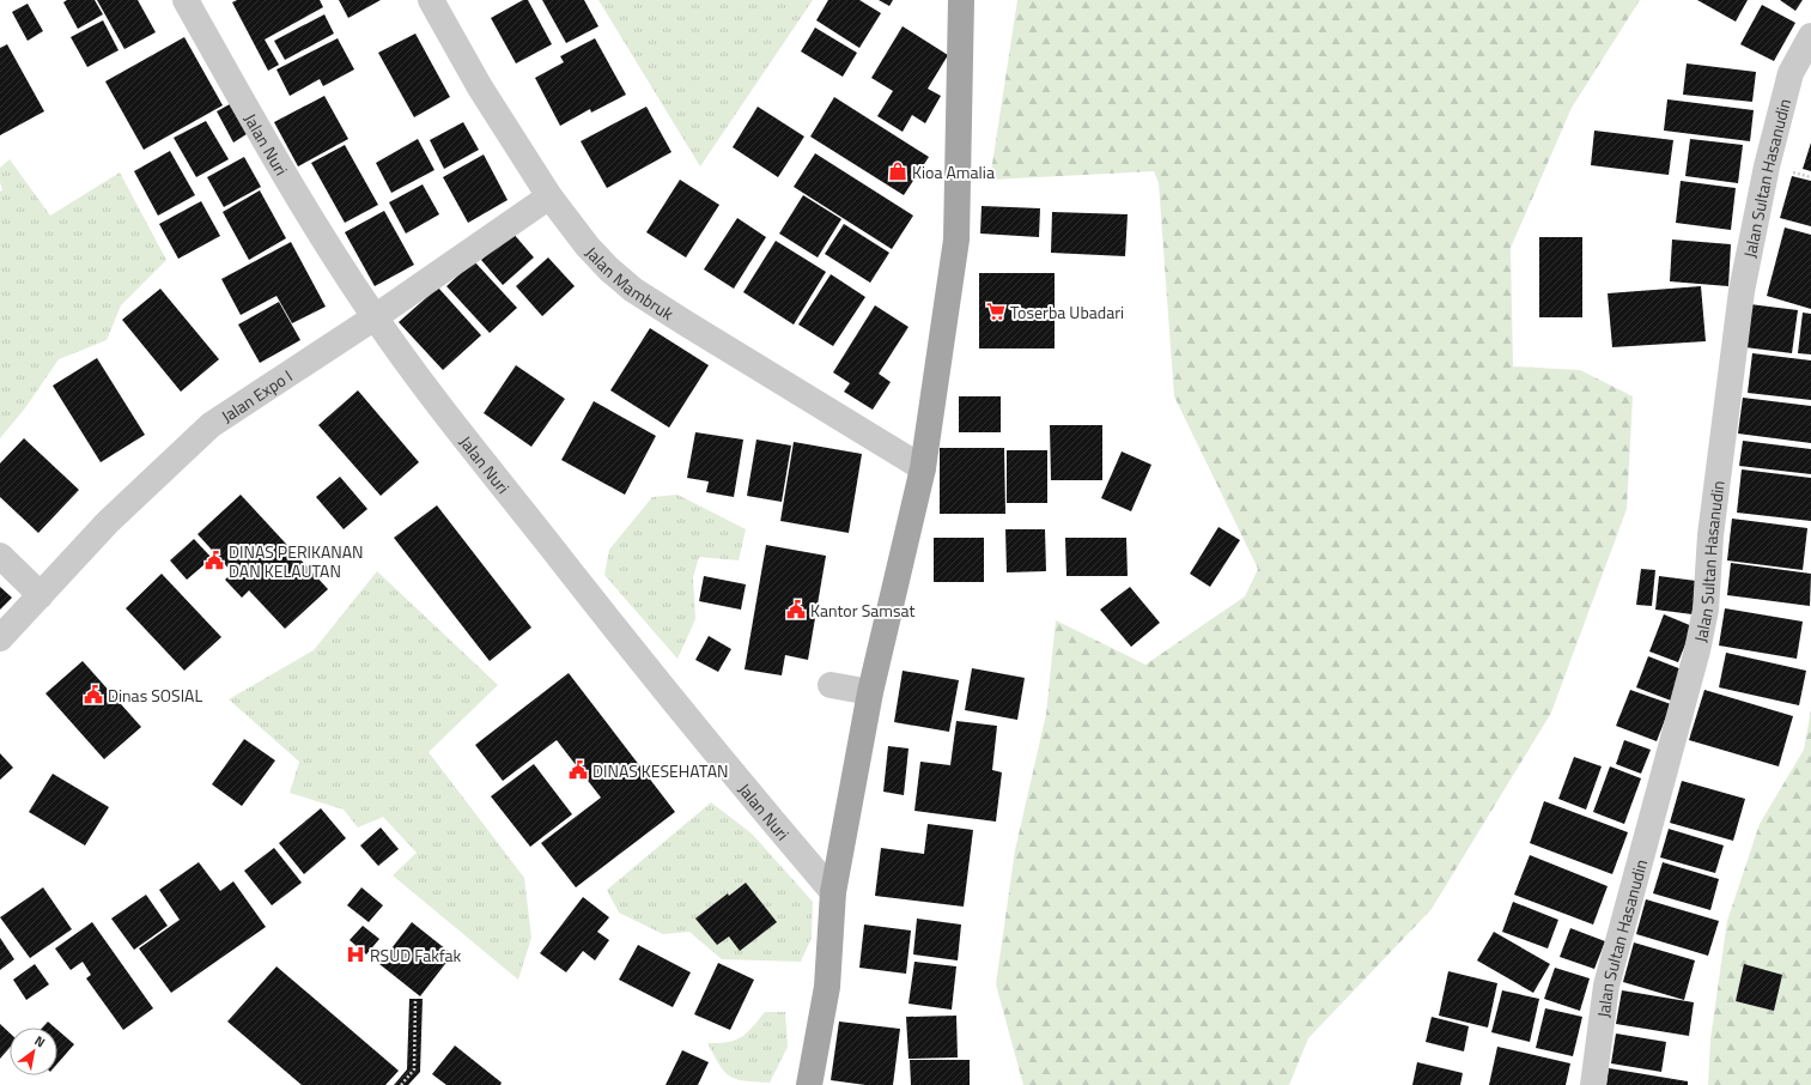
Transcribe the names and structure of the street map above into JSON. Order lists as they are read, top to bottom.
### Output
{
  "streets": {
    "street": [
      "Jalan Nuri",
      "Jalan Sultan Hasanudin",
      "Jalan Mambruk",
      "Jalan Expo I"
    ]
  },
  "crossings": [
    ["Jalan Nuri", "Jalan Expo I"],
    ["Jalan Mambruk", "Jalan Expo I"]
  ],
  "places": {
    "shop": ["Kioa Amalia"],
    "supermarket": ["Toserba Ubadari"],
    "public building": [
      "DINAS PERIKANAN DAN KELAUTAN",
      "Kantor Samsat",
      "Dinas SOSIAL",
      "DINAS KESEHATAN"
    ],
    "hospital": ["RSUD Fakfak"]
  },
  "north": "top right"
}
